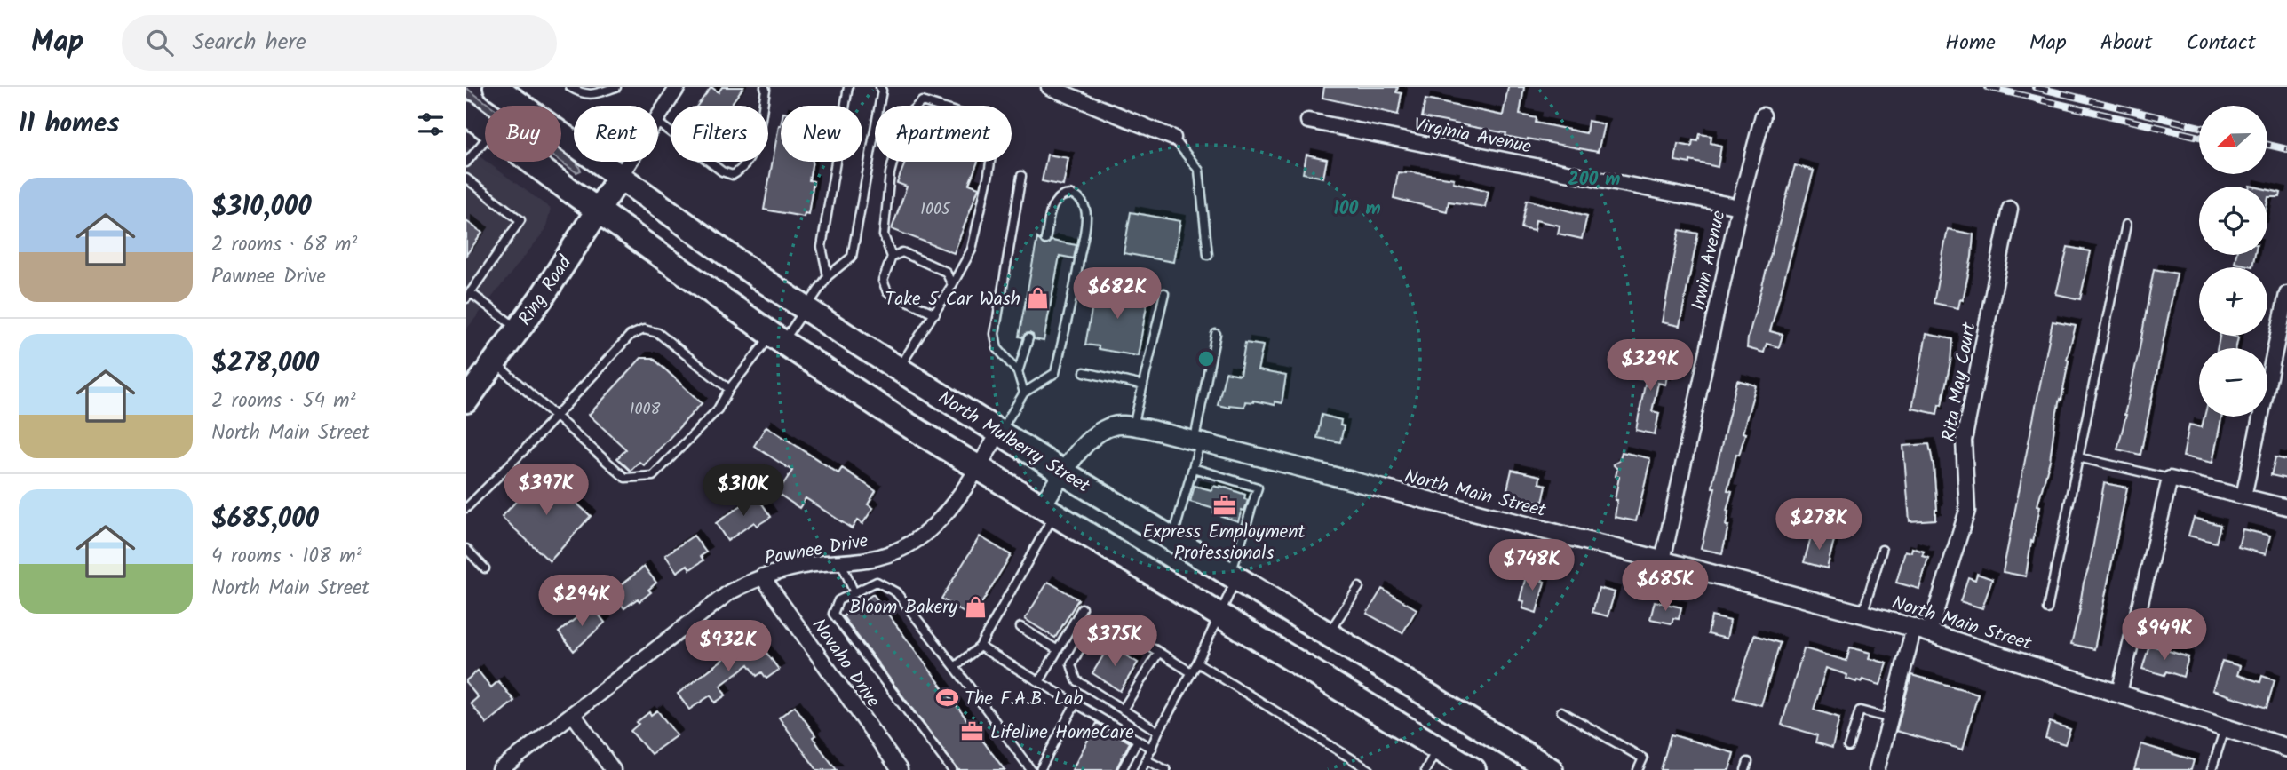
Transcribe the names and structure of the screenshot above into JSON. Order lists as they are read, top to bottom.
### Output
{
  "streets": {
    "main road": ["Ring Road", "North Mulberry Street"],
    "street": [
      "Virginia Avenue",
      "Irwin Avenue",
      "Rita May Court",
      "North Main Street",
      "Pawnee Drive",
      "Navaho Drive"
    ]
  },
  "crossings": [
    ["Virginia Avenue", "Irwin Avenue"],
    ["Irwin Avenue", "North Main Street"],
    ["Ring Road", "North Mulberry Street"],
    ["Rita May Court", "North Main Street"],
    ["North Mulberry Street", "North Main Street"],
    ["North Mulberry Street", "Pawnee Drive"],
    ["Pawnee Drive", "Navaho Drive"]
  ],
  "places": {
    "shop": ["Take 5 Car Wash", "Bloom Bakery"],
    "office": ["Express Employment Professionals", "Lifeline HomeCare"],
    "sports": ["The F.A.B. Lab"]
  },
  "house_numbers": ["1005", "1008"],
  "north": "left",
  "page": {
    "header": "Map",
    "search": "Search here",
    "nav": [
      "Home",
      "Map",
      "About",
      "Contact"
    ],
    "heading": "11 homes",
    "map_buttons": ["+", "−"],
    "chip": [
      "Buy",
      "Rent",
      "Filters",
      "New",
      "Apartment"
    ],
    "list": [
      {
        "name": "$310,000",
        "note": "2 rooms · 68 m² · Pawnee Drive"
      },
      {
        "name": "$278,000",
        "note": "2 rooms · 54 m² · North Main Street"
      },
      {
        "name": "$685,000",
        "note": "4 rooms · 108 m² · North Main Street"
      }
    ],
    "price": [
      "$682K",
      "$329K",
      "$397K",
      "$310K",
      "$278K",
      "$748K",
      "$685K",
      "$294K",
      "$949K",
      "$375K",
      "$932K"
    ]
  },
  "rings": ["200 m", "100 m"]
}
